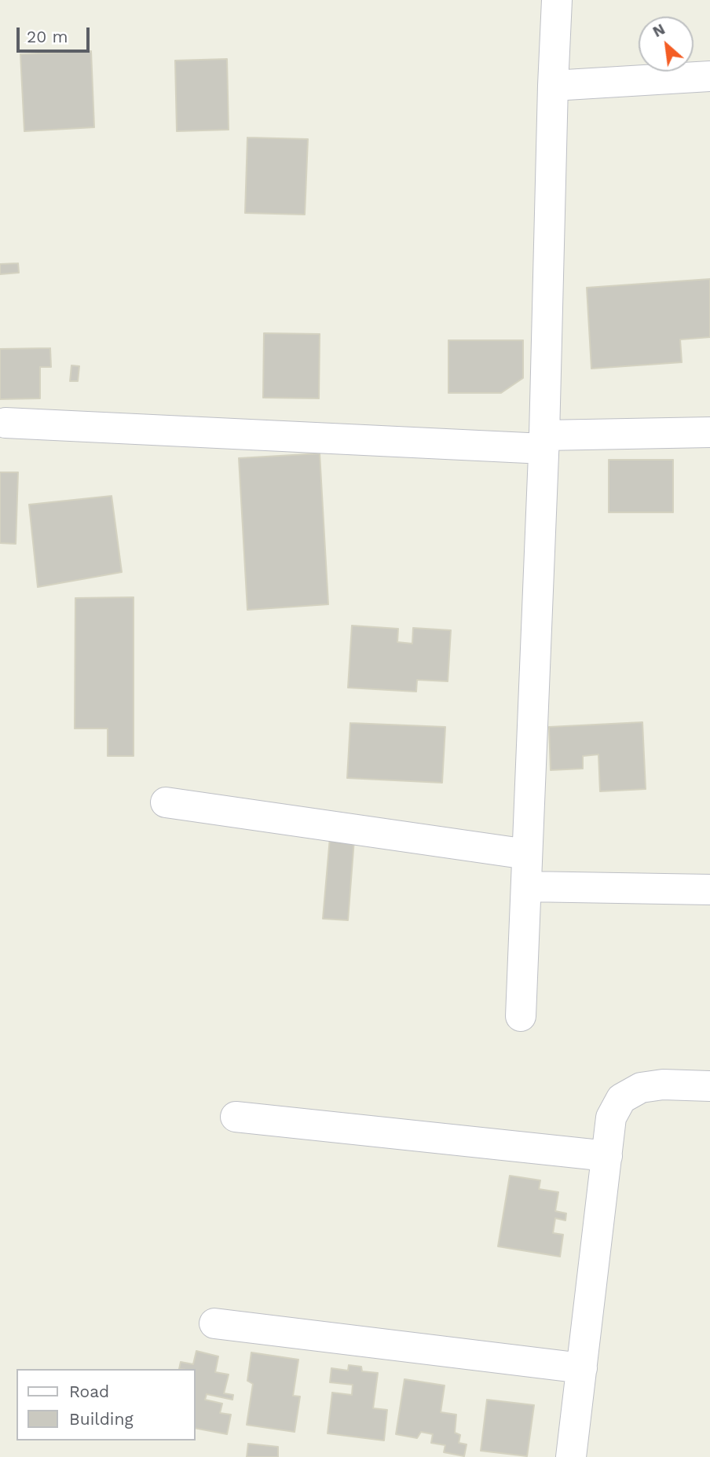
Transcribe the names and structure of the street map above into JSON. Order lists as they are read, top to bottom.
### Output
{
  "legend": ["Road", "Building"],
  "scale_bar": "20 m",
  "north": "top left"
}
